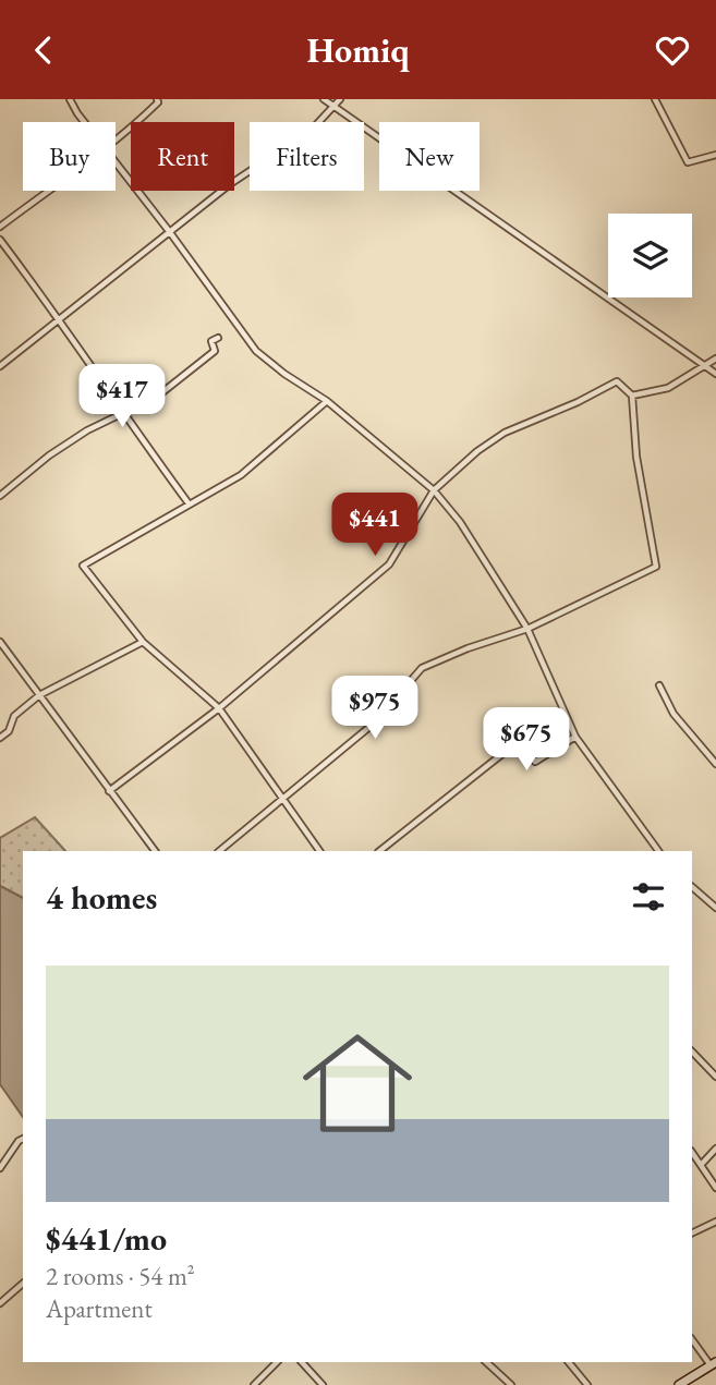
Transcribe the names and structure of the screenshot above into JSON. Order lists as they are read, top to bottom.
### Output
{
  "page": {
    "header": "Homiq",
    "chip": [
      "Buy",
      "Rent",
      "Filters",
      "New"
    ],
    "price": [
      "$417",
      "$441",
      "$975",
      "$675"
    ],
    "heading": "4 homes",
    "list": [
      {
        "name": "$441/mo",
        "note": "2 rooms · 54 m² · Apartment"
      }
    ]
  }
}
